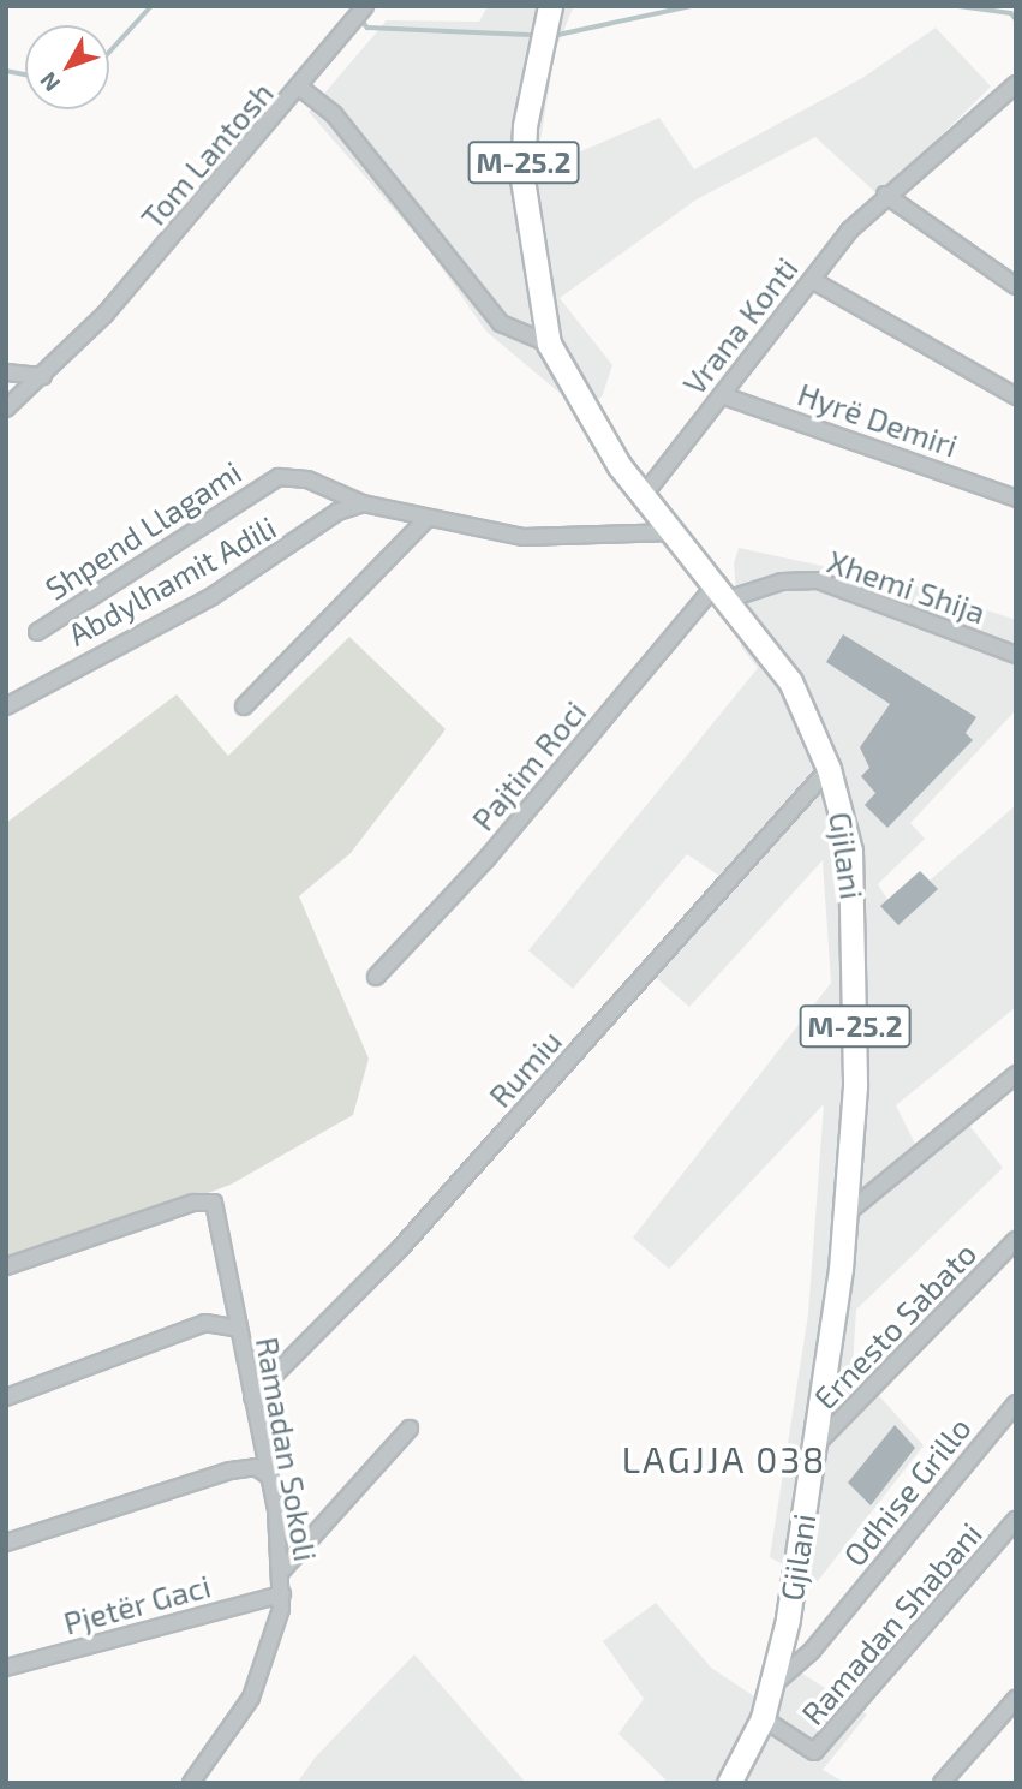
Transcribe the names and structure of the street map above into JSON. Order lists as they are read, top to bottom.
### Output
{
  "streets": {
    "main road": ["M-25.2", "Gjilani"],
    "street": [
      "Tom Lantosh",
      "Vrana Konti",
      "Hyrë Demiri",
      "Shpend Llagami",
      "Abdylhamit Adili",
      "Xhemi Shija",
      "Pajtim Roci",
      "Rumiu",
      "Ernesto Sabato",
      "Ramadan Sokoli",
      "Odhise Grillo",
      "Pjetër Gaci",
      "Ramadan Shabani"
    ]
  },
  "crossings": [
    ["Tom Lantosh", "Gjilani"],
    ["Vrana Konti", "Hyrë Demiri"],
    ["Vrana Konti", "Gjilani"],
    ["Shpend Llagami", "Abdylhamit Adili"],
    ["Shpend Llagami", "Gjilani"],
    ["Xhemi Shija", "Pajtim Roci"],
    ["Xhemi Shija", "Gjilani"],
    ["Pajtim Roci", "Gjilani"],
    ["Gjilani", "Rumiu"],
    ["Gjilani", "Ernesto Sabato"],
    ["Gjilani", "Odhise Grillo"],
    ["Gjilani", "Ramadan Shabani"],
    ["Rumiu", "Ramadan Sokoli"],
    ["Ramadan Sokoli", "Pjetër Gaci"]
  ],
  "districts": ["LAGJJA 038"],
  "north": "bottom left"
}
